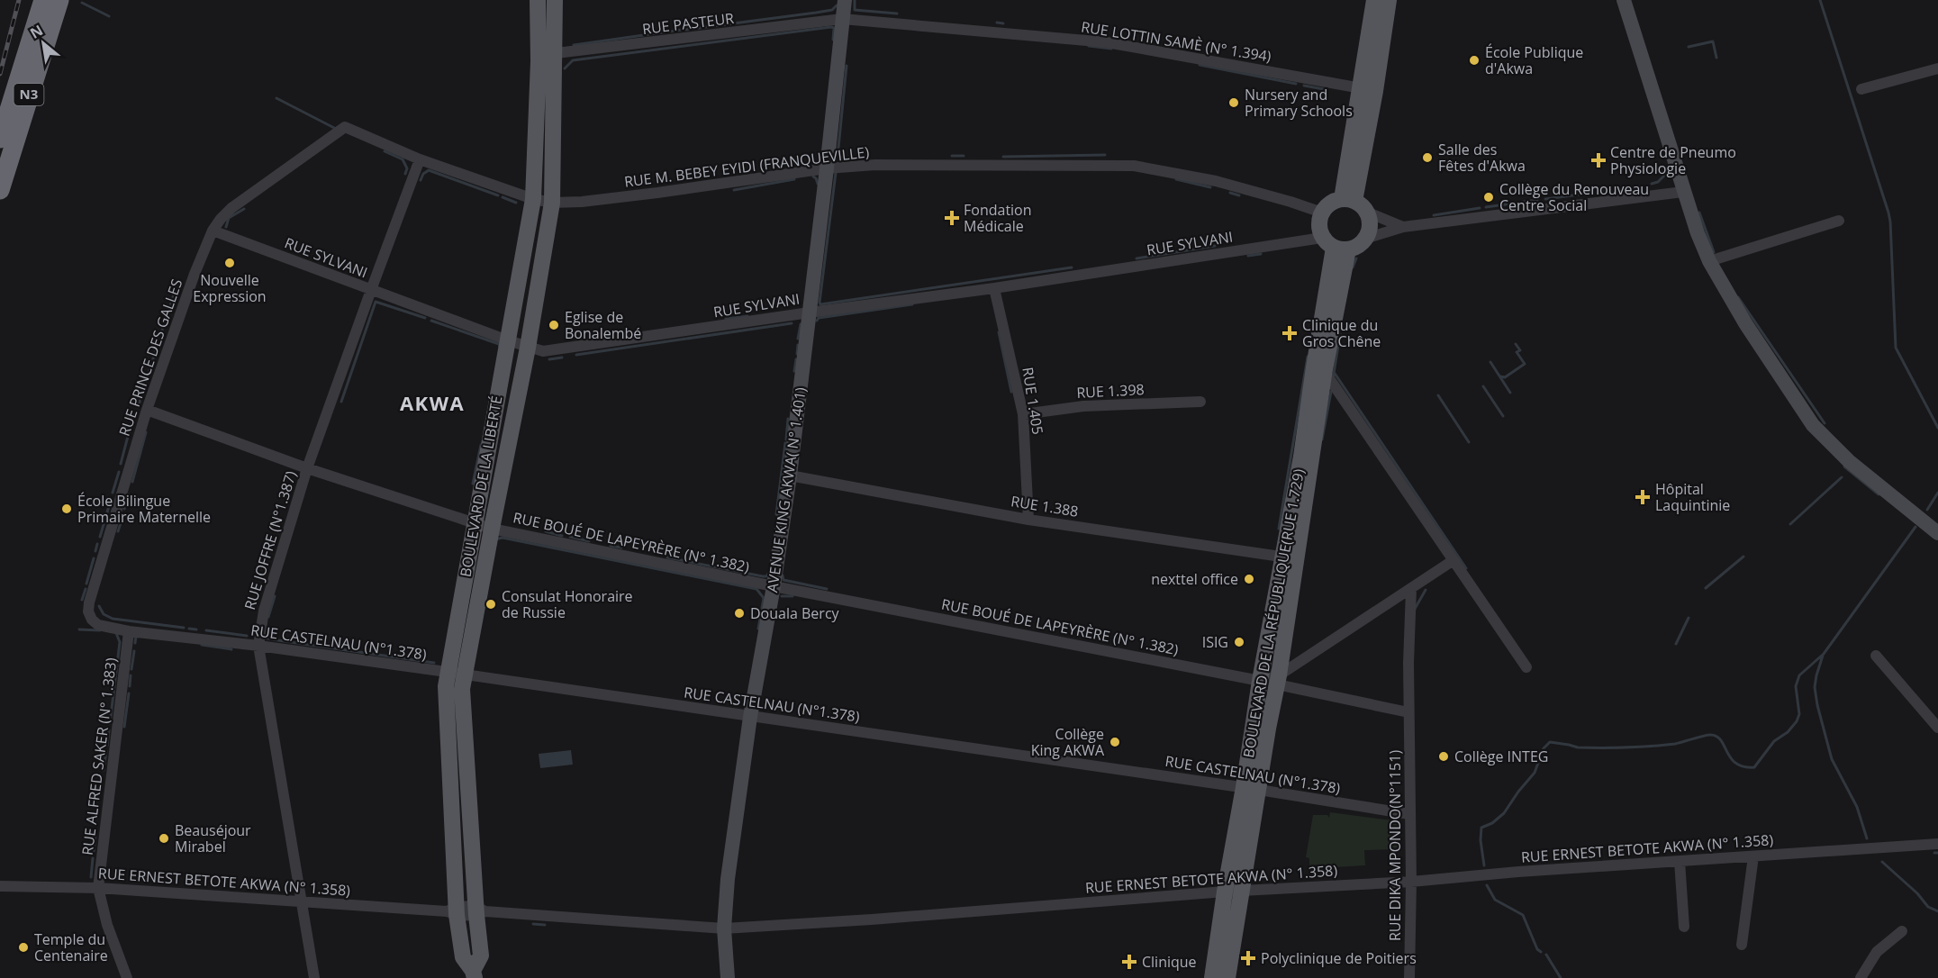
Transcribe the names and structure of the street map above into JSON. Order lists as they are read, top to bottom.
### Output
{
  "streets": {
    "highway": ["N3"],
    "main road": ["BOULEVARD DE LA LIBERTÉ", "BOULEVARD DE LA RÉPUBLIQUE(RUE 1.729)"],
    "street": [
      "RUE PASTEUR",
      "RUE LOTTIN SAMÈ (N° 1.394)",
      "RUE M. BEBEY EYIDI (FRANQUEVILLE)",
      "RUE SYLVANI",
      "RUE PRINCE DES GALLES",
      "RUE 1.398",
      "RUE 1.405",
      "AVENUE KING AKWA( N° 1.401)",
      "RUE 1.388",
      "RUE JOFFRE (N°1.387)",
      "RUE BOUÉ DE LAPEYRÈRE (N° 1.382)",
      "RUE CASTELNAU (N°1.378)",
      "RUE ALFRED SAKER (N° 1.383)",
      "RUE DIKA MPONDO(N°1151)",
      "RUE ERNEST BETOTE AKWA (N° 1.358)"
    ]
  },
  "crossings": [
    ["RUE PASTEUR", "RUE LOTTIN SAMÈ (N° 1.394)"],
    ["RUE PASTEUR", "BOULEVARD DE LA LIBERTÉ"],
    ["RUE PASTEUR", "AVENUE KING AKWA( N° 1.401)"],
    ["RUE LOTTIN SAMÈ (N° 1.394)", "AVENUE KING AKWA( N° 1.401)"],
    ["RUE M. BEBEY EYIDI (FRANQUEVILLE)", "RUE SYLVANI"],
    ["RUE M. BEBEY EYIDI (FRANQUEVILLE)", "RUE PRINCE DES GALLES"],
    ["RUE M. BEBEY EYIDI (FRANQUEVILLE)", "BOULEVARD DE LA LIBERTÉ"],
    ["RUE M. BEBEY EYIDI (FRANQUEVILLE)", "AVENUE KING AKWA( N° 1.401)"],
    ["RUE M. BEBEY EYIDI (FRANQUEVILLE)", "RUE JOFFRE (N°1.387)"],
    ["RUE M. BEBEY EYIDI (FRANQUEVILLE)", "BOULEVARD DE LA RÉPUBLIQUE(RUE 1.729)"],
    ["RUE SYLVANI", "RUE PRINCE DES GALLES"],
    ["RUE SYLVANI", "RUE 1.405"],
    ["RUE SYLVANI", "BOULEVARD DE LA LIBERTÉ"],
    ["RUE SYLVANI", "AVENUE KING AKWA( N° 1.401)"],
    ["RUE SYLVANI", "RUE JOFFRE (N°1.387)"],
    ["RUE SYLVANI", "BOULEVARD DE LA RÉPUBLIQUE(RUE 1.729)"],
    ["RUE PRINCE DES GALLES", "RUE BOUÉ DE LAPEYRÈRE (N° 1.382)"],
    ["RUE PRINCE DES GALLES", "RUE CASTELNAU (N°1.378)"],
    ["RUE PRINCE DES GALLES", "RUE ALFRED SAKER (N° 1.383)"],
    ["RUE 1.398", "RUE 1.405"],
    ["RUE 1.405", "RUE 1.388"],
    ["BOULEVARD DE LA LIBERTÉ", "RUE BOUÉ DE LAPEYRÈRE (N° 1.382)"],
    ["BOULEVARD DE LA LIBERTÉ", "RUE CASTELNAU (N°1.378)"],
    ["BOULEVARD DE LA LIBERTÉ", "RUE ERNEST BETOTE AKWA (N° 1.358)"],
    ["AVENUE KING AKWA( N° 1.401)", "RUE 1.388"],
    ["AVENUE KING AKWA( N° 1.401)", "RUE BOUÉ DE LAPEYRÈRE (N° 1.382)"],
    ["AVENUE KING AKWA( N° 1.401)", "RUE CASTELNAU (N°1.378)"],
    ["AVENUE KING AKWA( N° 1.401)", "RUE ERNEST BETOTE AKWA (N° 1.358)"],
    ["RUE 1.388", "BOULEVARD DE LA RÉPUBLIQUE(RUE 1.729)"],
    ["RUE JOFFRE (N°1.387)", "RUE BOUÉ DE LAPEYRÈRE (N° 1.382)"],
    ["RUE JOFFRE (N°1.387)", "RUE CASTELNAU (N°1.378)"],
    ["RUE JOFFRE (N°1.387)", "RUE ERNEST BETOTE AKWA (N° 1.358)"],
    ["RUE BOUÉ DE LAPEYRÈRE (N° 1.382)", "BOULEVARD DE LA RÉPUBLIQUE(RUE 1.729)"],
    ["BOULEVARD DE LA RÉPUBLIQUE(RUE 1.729)", "RUE CASTELNAU (N°1.378)"],
    ["BOULEVARD DE LA RÉPUBLIQUE(RUE 1.729)", "RUE ERNEST BETOTE AKWA (N° 1.358)"],
    ["RUE CASTELNAU (N°1.378)", "RUE ALFRED SAKER (N° 1.383)"],
    ["RUE CASTELNAU (N°1.378)", "RUE DIKA MPONDO(N°1151)"],
    ["RUE ALFRED SAKER (N° 1.383)", "RUE ERNEST BETOTE AKWA (N° 1.358)"],
    ["RUE DIKA MPONDO(N°1151)", "RUE ERNEST BETOTE AKWA (N° 1.358)"]
  ],
  "districts": ["AKWA"],
  "places": {
    "other": [
      "École Publique d'Akwa",
      "Nursery and Primary Schools",
      "Salle des Fêtes d'Akwa",
      "Collège du Renouveau Centre Social",
      "Nouvelle Expression",
      "Eglise de Bonalembé",
      "École Bilingue Primaire Maternelle",
      "nexttel office",
      "Consulat Honoraire de Russie",
      "Douala Bercy",
      "ISIG",
      "Collège King AKWA",
      "Collège INTEG",
      "Beauséjour Mirabel",
      "Temple du Centenaire"
    ],
    "health": [
      "Centre de Pneumo Physiologie",
      "Fondation Médicale",
      "Clinique du Gros Chêne",
      "Hôpital Laquintinie",
      "Polyclinique de Poitiers",
      "Clinique"
    ]
  },
  "north": "top left"
}
